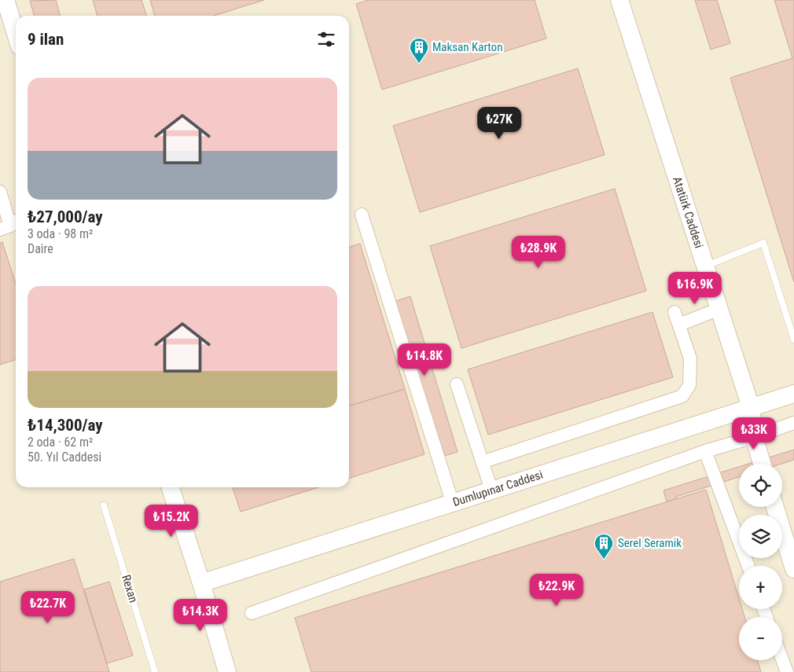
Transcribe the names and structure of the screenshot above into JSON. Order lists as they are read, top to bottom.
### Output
{
  "streets": {
    "street": ["Atatürk Caddesi", "Dumlupınar Caddesi"],
    "lane": ["Rexan"]
  },
  "crossings": [
    ["Atatürk Caddesi", "Dumlupınar Caddesi"]
  ],
  "places": {
    "building": ["Maksan Karton", "Serel Seramik"]
  },
  "page": {
    "heading": "9 ilan",
    "list": [
      {
        "name": "₺27,000/ay",
        "note": "3 oda · 98 m² · Daire"
      },
      {
        "name": "₺14,300/ay",
        "note": "2 oda · 62 m² · 50. Yıl Caddesi"
      }
    ],
    "price": [
      "₺27K",
      "₺28.9K",
      "₺16.9K",
      "₺14.8K",
      "₺33K",
      "₺15.2K",
      "₺22.9K",
      "₺22.7K",
      "₺14.3K"
    ],
    "map_buttons": ["+", "−"]
  }
}
